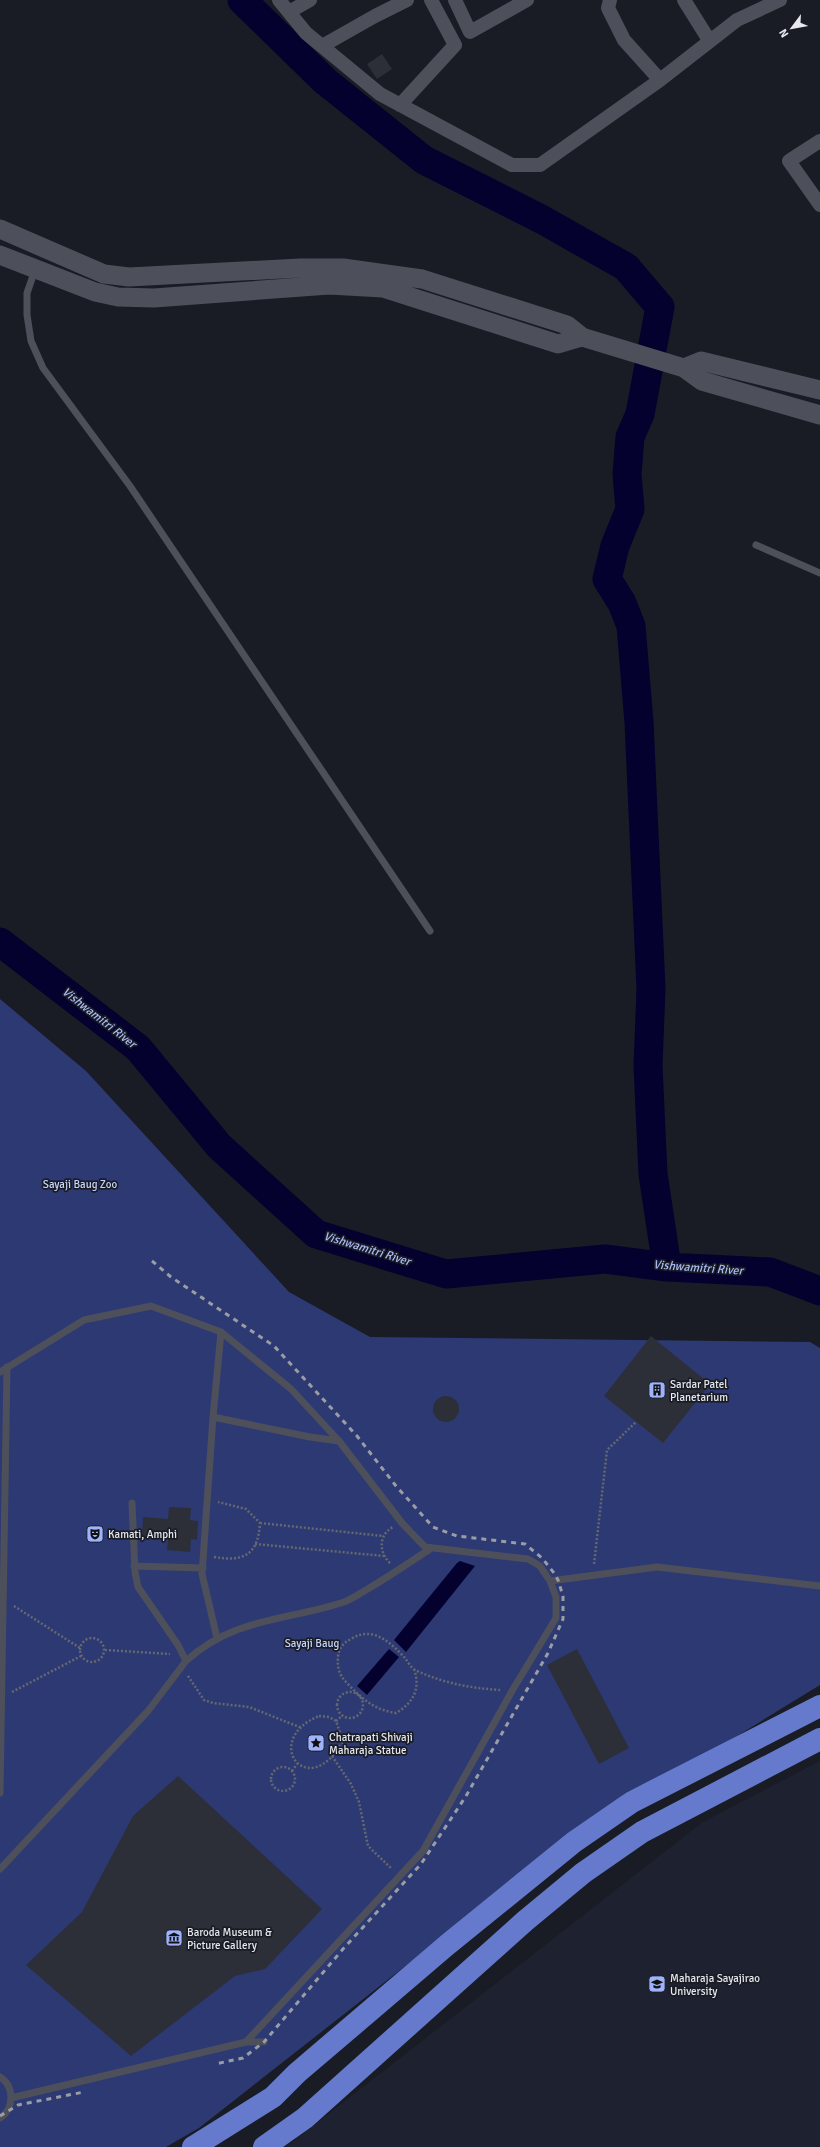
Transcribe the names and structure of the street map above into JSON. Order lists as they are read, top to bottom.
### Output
{
  "water": ["Vishwamitri River"],
  "parks": ["Sayaji Baug Zoo", "Sayaji Baug"],
  "places": {
    "building": ["Sardar Patel Planetarium"],
    "theatre": ["Kamati, Amphi"],
    "place": ["Chatrapati Shivaji Maharaja Statue"],
    "museum": ["Baroda Museum & Picture Gallery"],
    "school or university": ["Maharaja Sayajirao University"]
  },
  "north": "bottom left"
}
